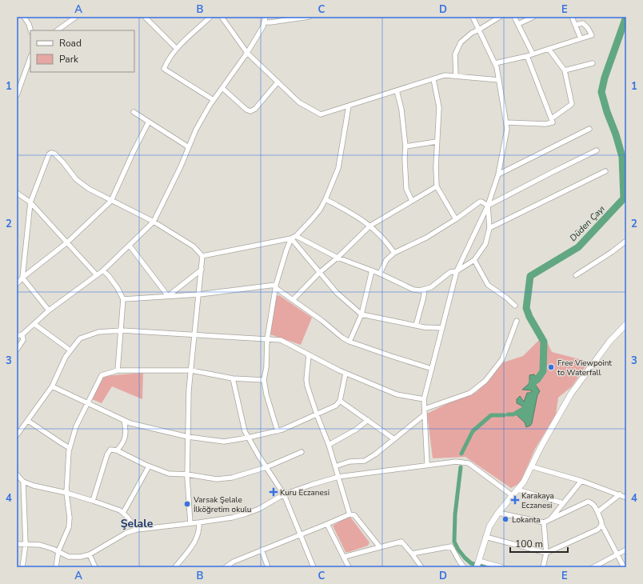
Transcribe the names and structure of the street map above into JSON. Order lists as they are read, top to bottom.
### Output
{
  "districts": ["Şelale"],
  "water": ["Düden Çayı"],
  "places": {
    "other": ["Free Viewpoint to Waterfall", "Varsak Şelale İlköğretim okulu", "Lokanta"],
    "health": ["Kuru Eczanesi", "Karakaya Eczanesi"]
  },
  "legend": ["Road", "Park"],
  "scale_bar": "100 m",
  "grid": {
    "columns": [
      "A",
      "B",
      "C",
      "D",
      "E"
    ],
    "rows": [
      "1",
      "2",
      "3",
      "4"
    ]
  }
}
